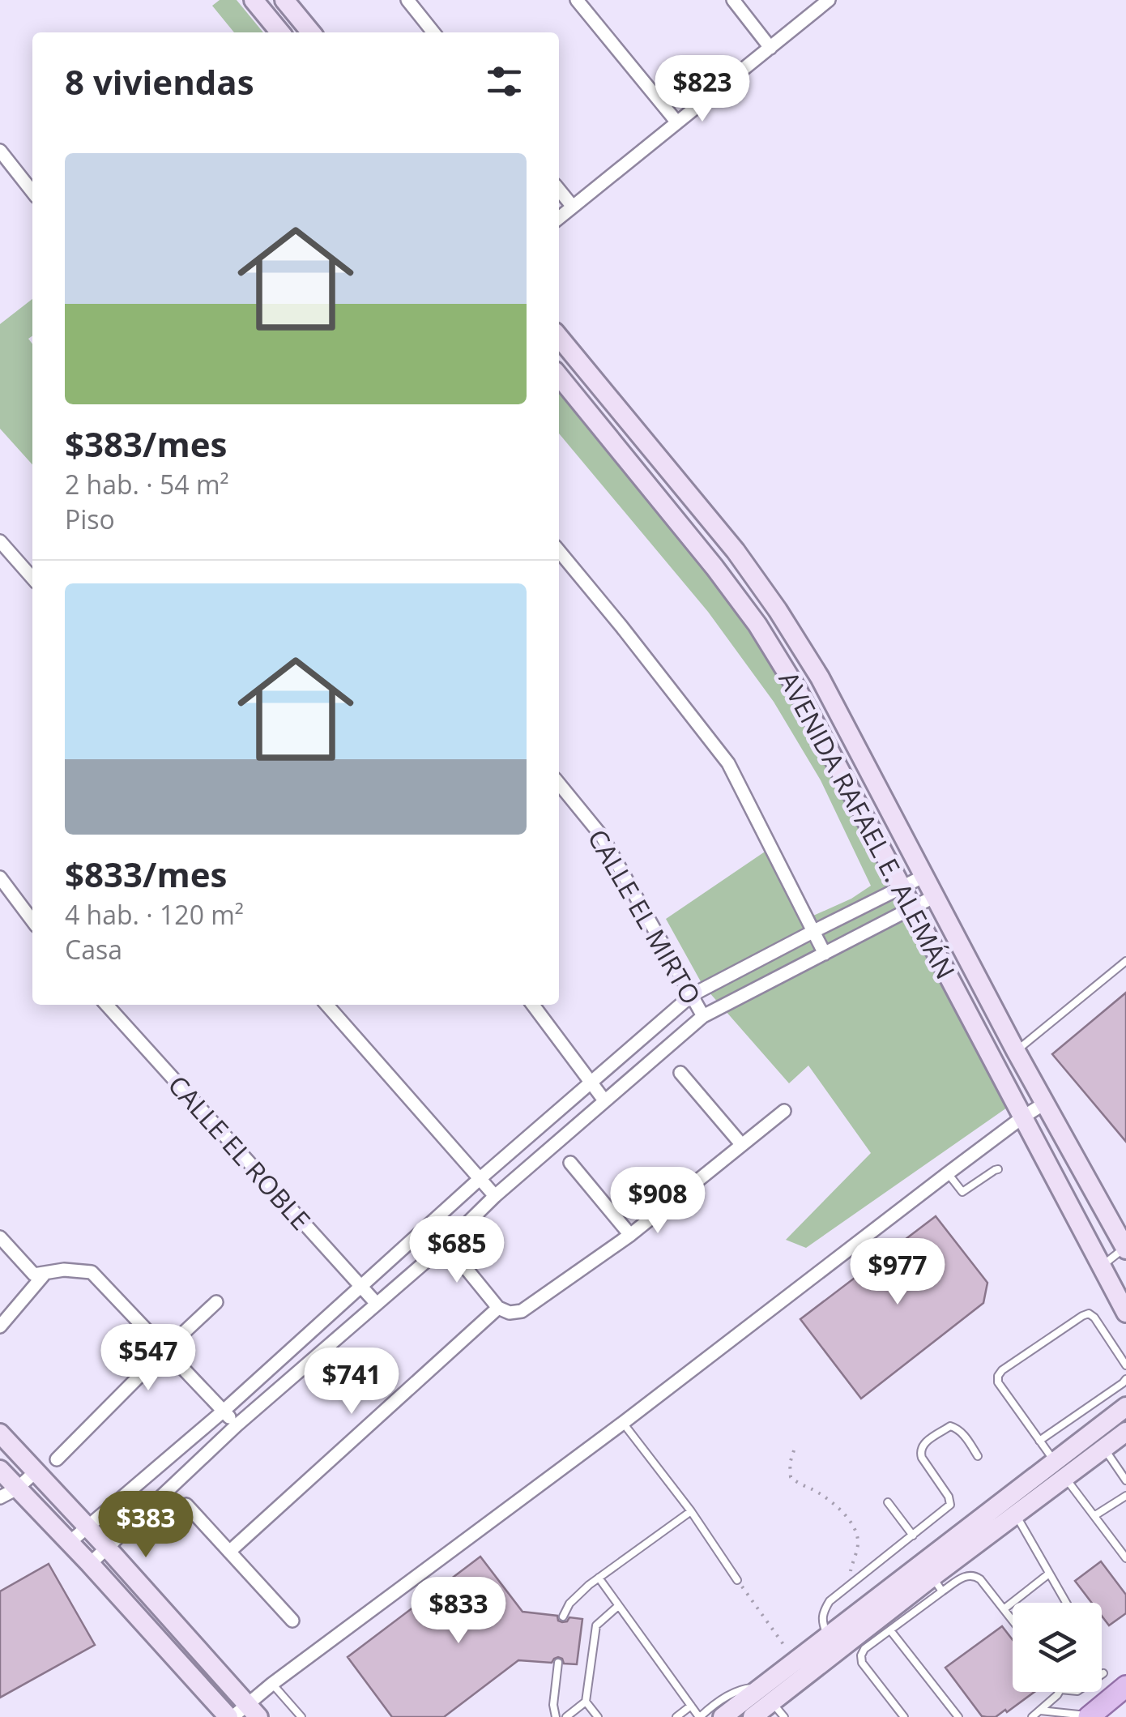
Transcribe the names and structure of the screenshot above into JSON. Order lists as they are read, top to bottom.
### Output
{
  "streets": {
    "main road": ["AVENIDA RAFAEL E. ALEMÁN"],
    "street": ["CALLE EL MIRTO", "CALLE EL ROBLE"]
  },
  "page": {
    "heading": "8 viviendas",
    "price": [
      "$823",
      "$908",
      "$685",
      "$977",
      "$547",
      "$741",
      "$383",
      "$833"
    ],
    "list": [
      {
        "name": "$383/mes",
        "note": "2 hab. · 54 m² · Piso"
      },
      {
        "name": "$833/mes",
        "note": "4 hab. · 120 m² · Casa"
      }
    ]
  }
}
